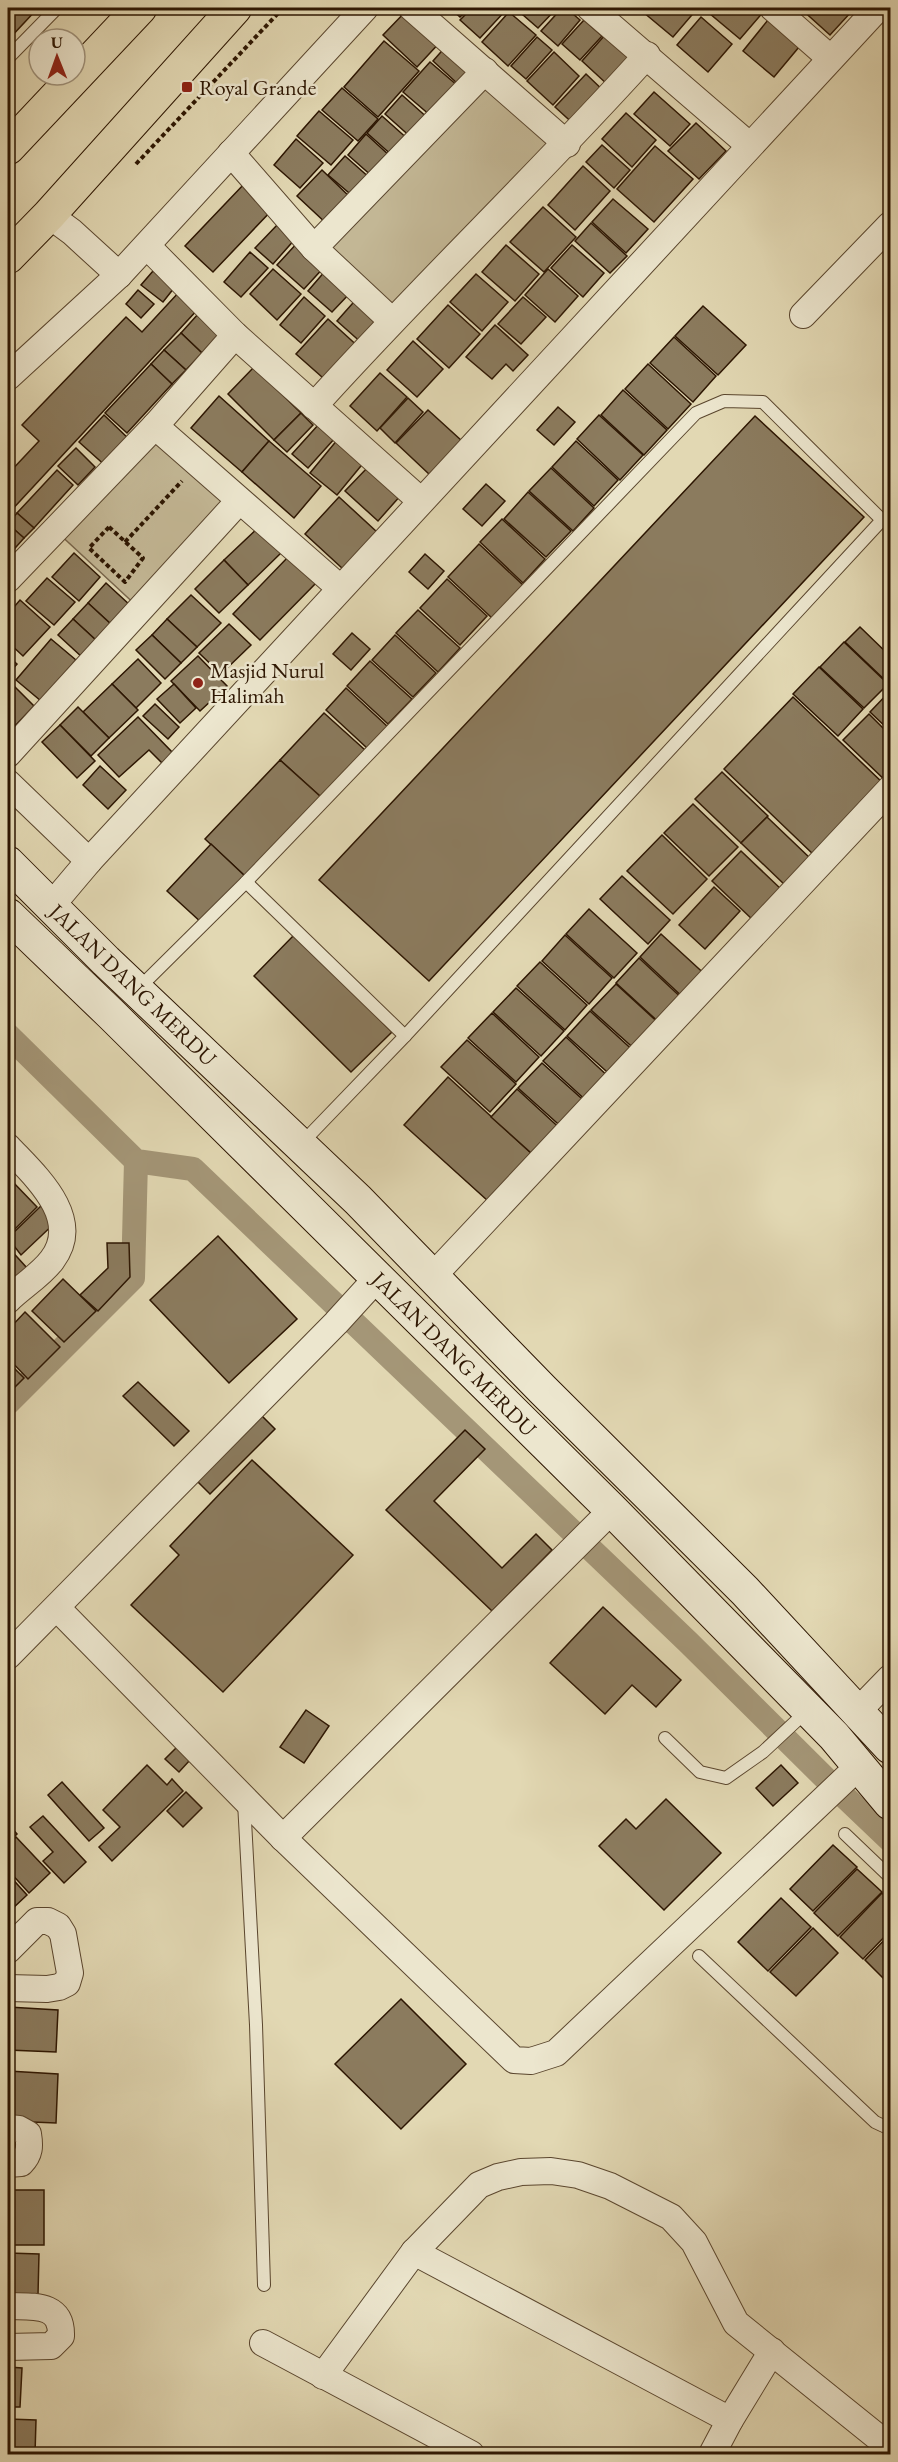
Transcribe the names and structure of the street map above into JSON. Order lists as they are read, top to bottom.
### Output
{
  "streets": {
    "main road": ["JALAN DANG MERDU"]
  },
  "places": {
    "transit": ["Royal Grande"],
    "other": ["Masjid Nurul Halimah"]
  },
  "north": "top"
}
